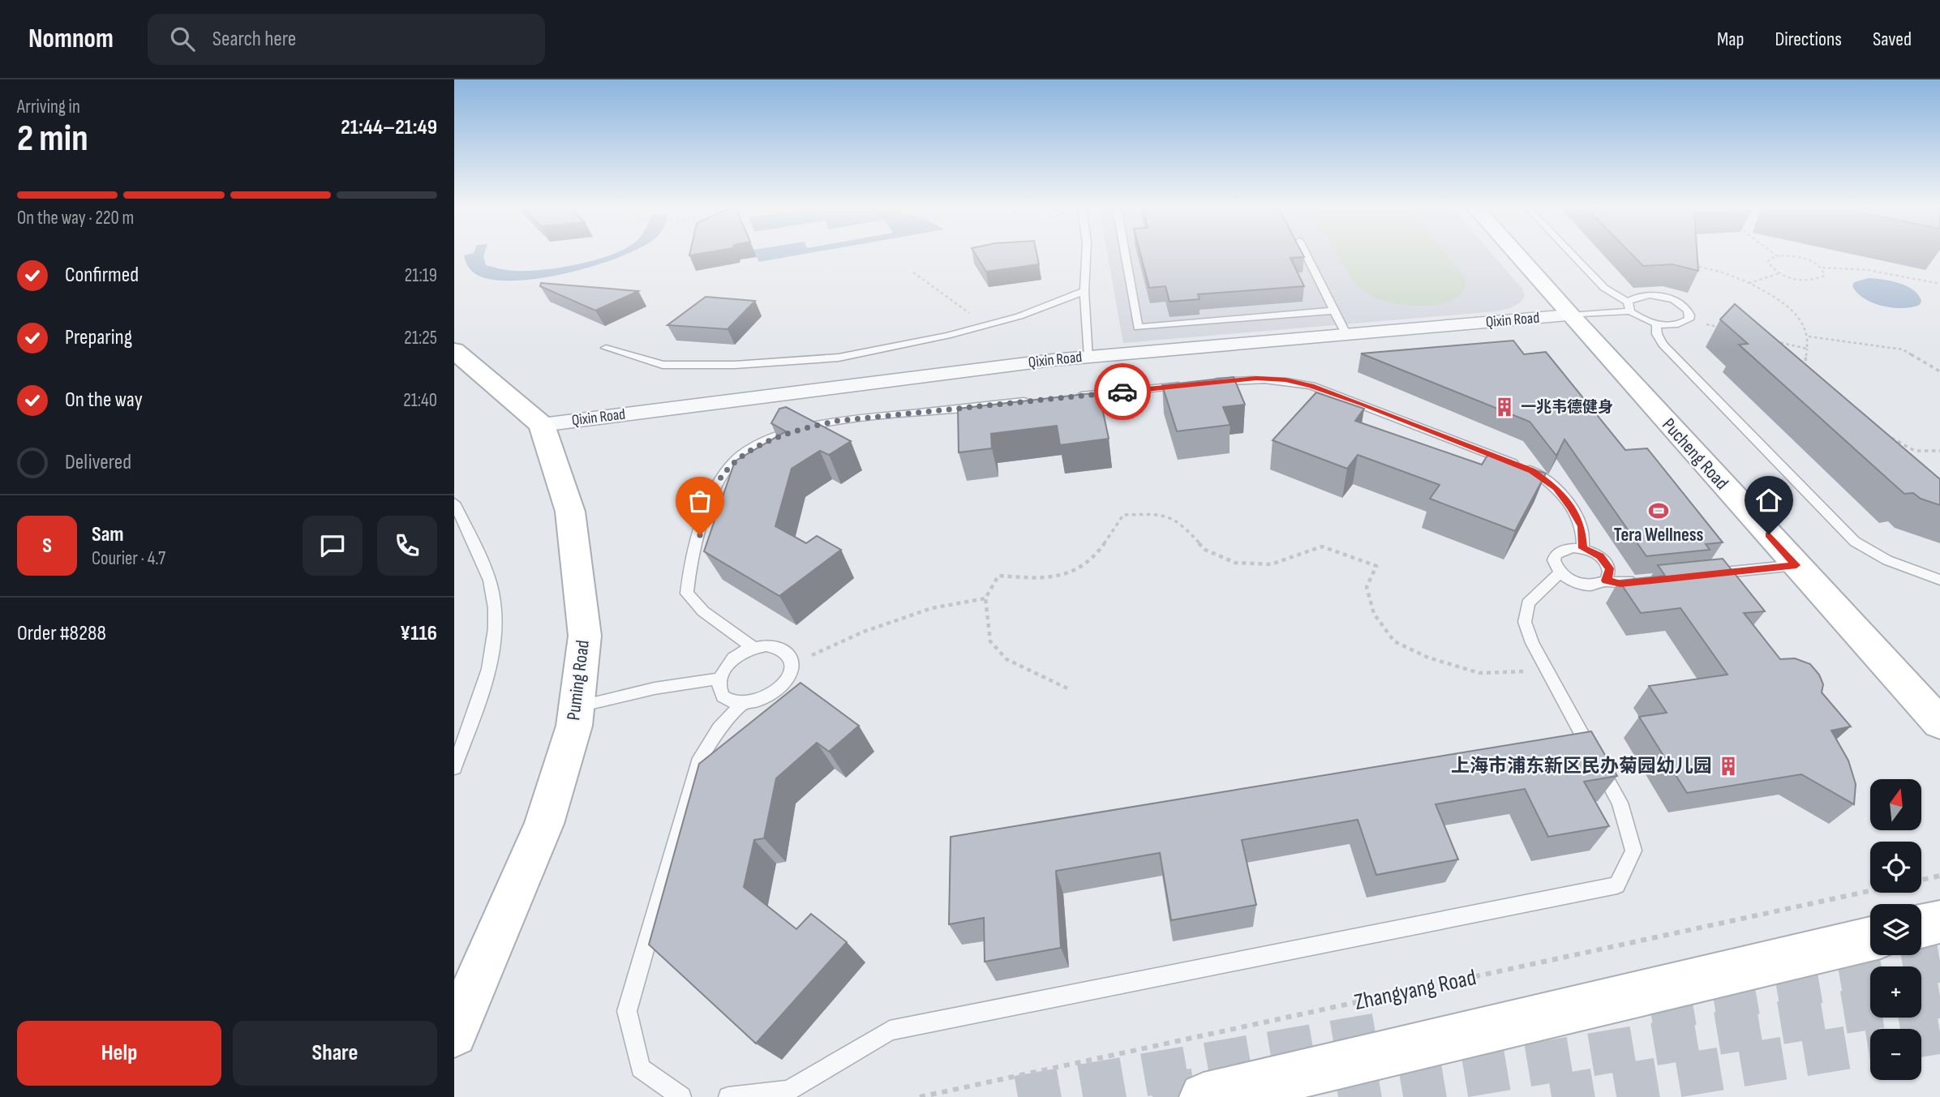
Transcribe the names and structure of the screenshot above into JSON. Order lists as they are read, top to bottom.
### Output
{
  "streets": {
    "main road": ["Pucheng Road", "Puming Road"],
    "street": ["Qixin Road"],
    "path": ["Zhangyang Road"]
  },
  "crossings": [
    ["Qixin Road", "Pucheng Road"],
    ["Qixin Road", "Puming Road"]
  ],
  "places": {
    "building": ["一兆韦德健身", "上海市浦东新区民办菊园幼儿园"],
    "sports": ["Tera Wellness"]
  },
  "north": "top",
  "page": {
    "header": "Nomnom",
    "search": "Search here",
    "nav": ["Map", "Directions", "Saved"],
    "heading": ["2 min", "Arriving in", "21:44–21:49"],
    "panel": [
      "Sam",
      "Courier · 4.7",
      "Order #8288",
      "¥116"
    ],
    "bar": "On the way · 220 m",
    "list": [
      ["Confirmed", "21:19"],
      ["Preparing", "21:25"],
      ["On the way", "21:40"],
      "Delivered"
    ],
    "round": "S",
    "map_buttons": ["+", "−"],
    "buttons": ["Help", "Share"]
  }
}
